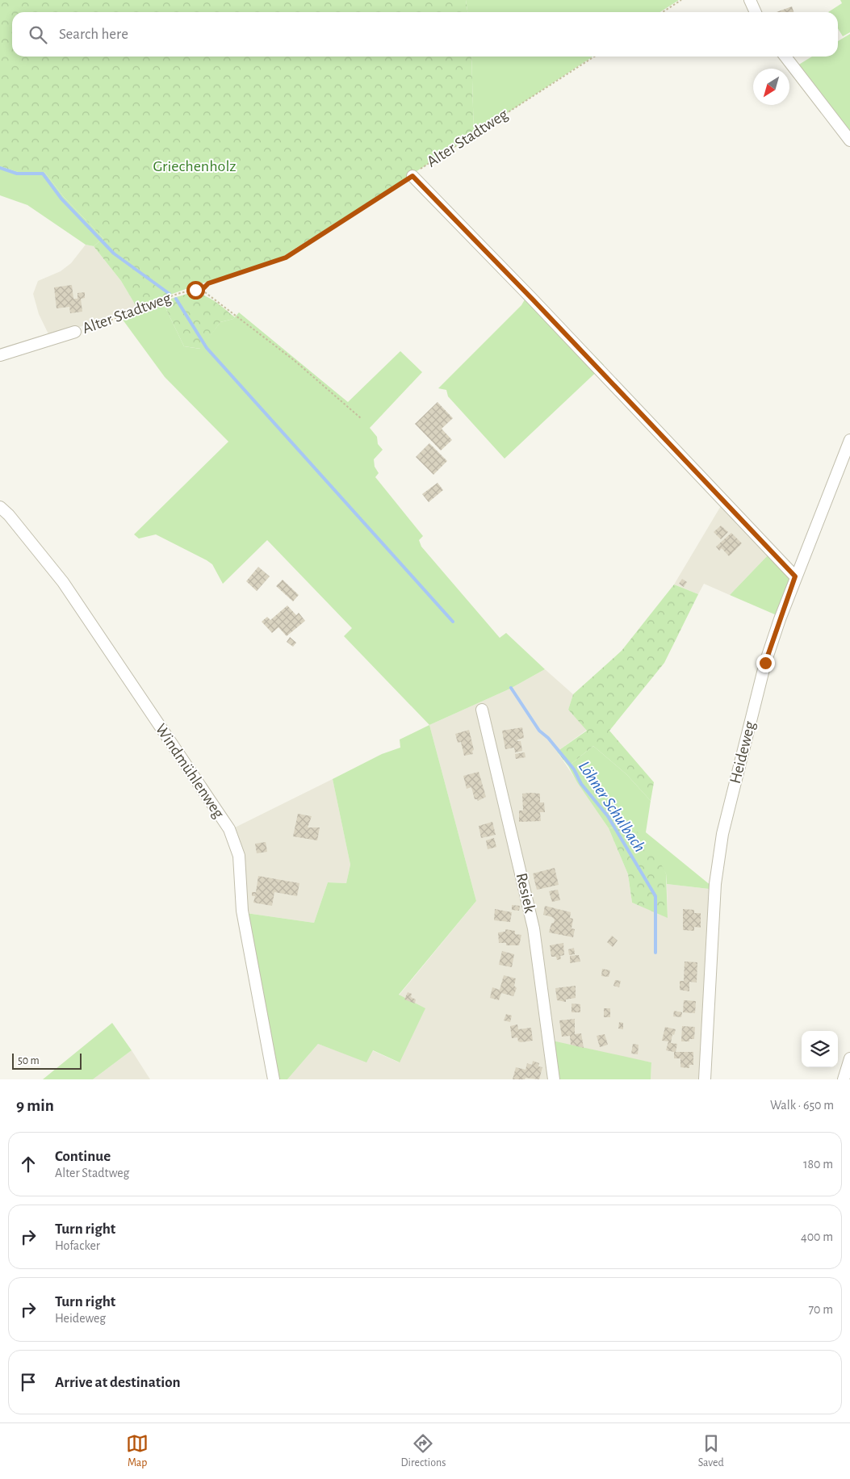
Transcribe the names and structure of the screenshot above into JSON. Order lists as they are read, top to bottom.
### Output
{
  "streets": {
    "street": [
      "Alter Stadtweg",
      "Heideweg",
      "Windmühlenweg",
      "Resiek"
    ]
  },
  "water": ["Löhner Schulbach"],
  "parks": ["Griechenholz"],
  "scale_bar": "50 m",
  "north": "bottom left",
  "page": {
    "search": "Search here",
    "scale": "50 m",
    "heading": ["9 min", "Walk · 650 m"],
    "list": [
      ["Continue", "Alter Stadtweg", "180 m"],
      ["Turn right", "Hofacker", "400 m"],
      ["Turn right", "Heideweg", "70 m"],
      "Arrive at destination"
    ],
    "nav": ["Map", "Directions", "Saved"]
  }
}
